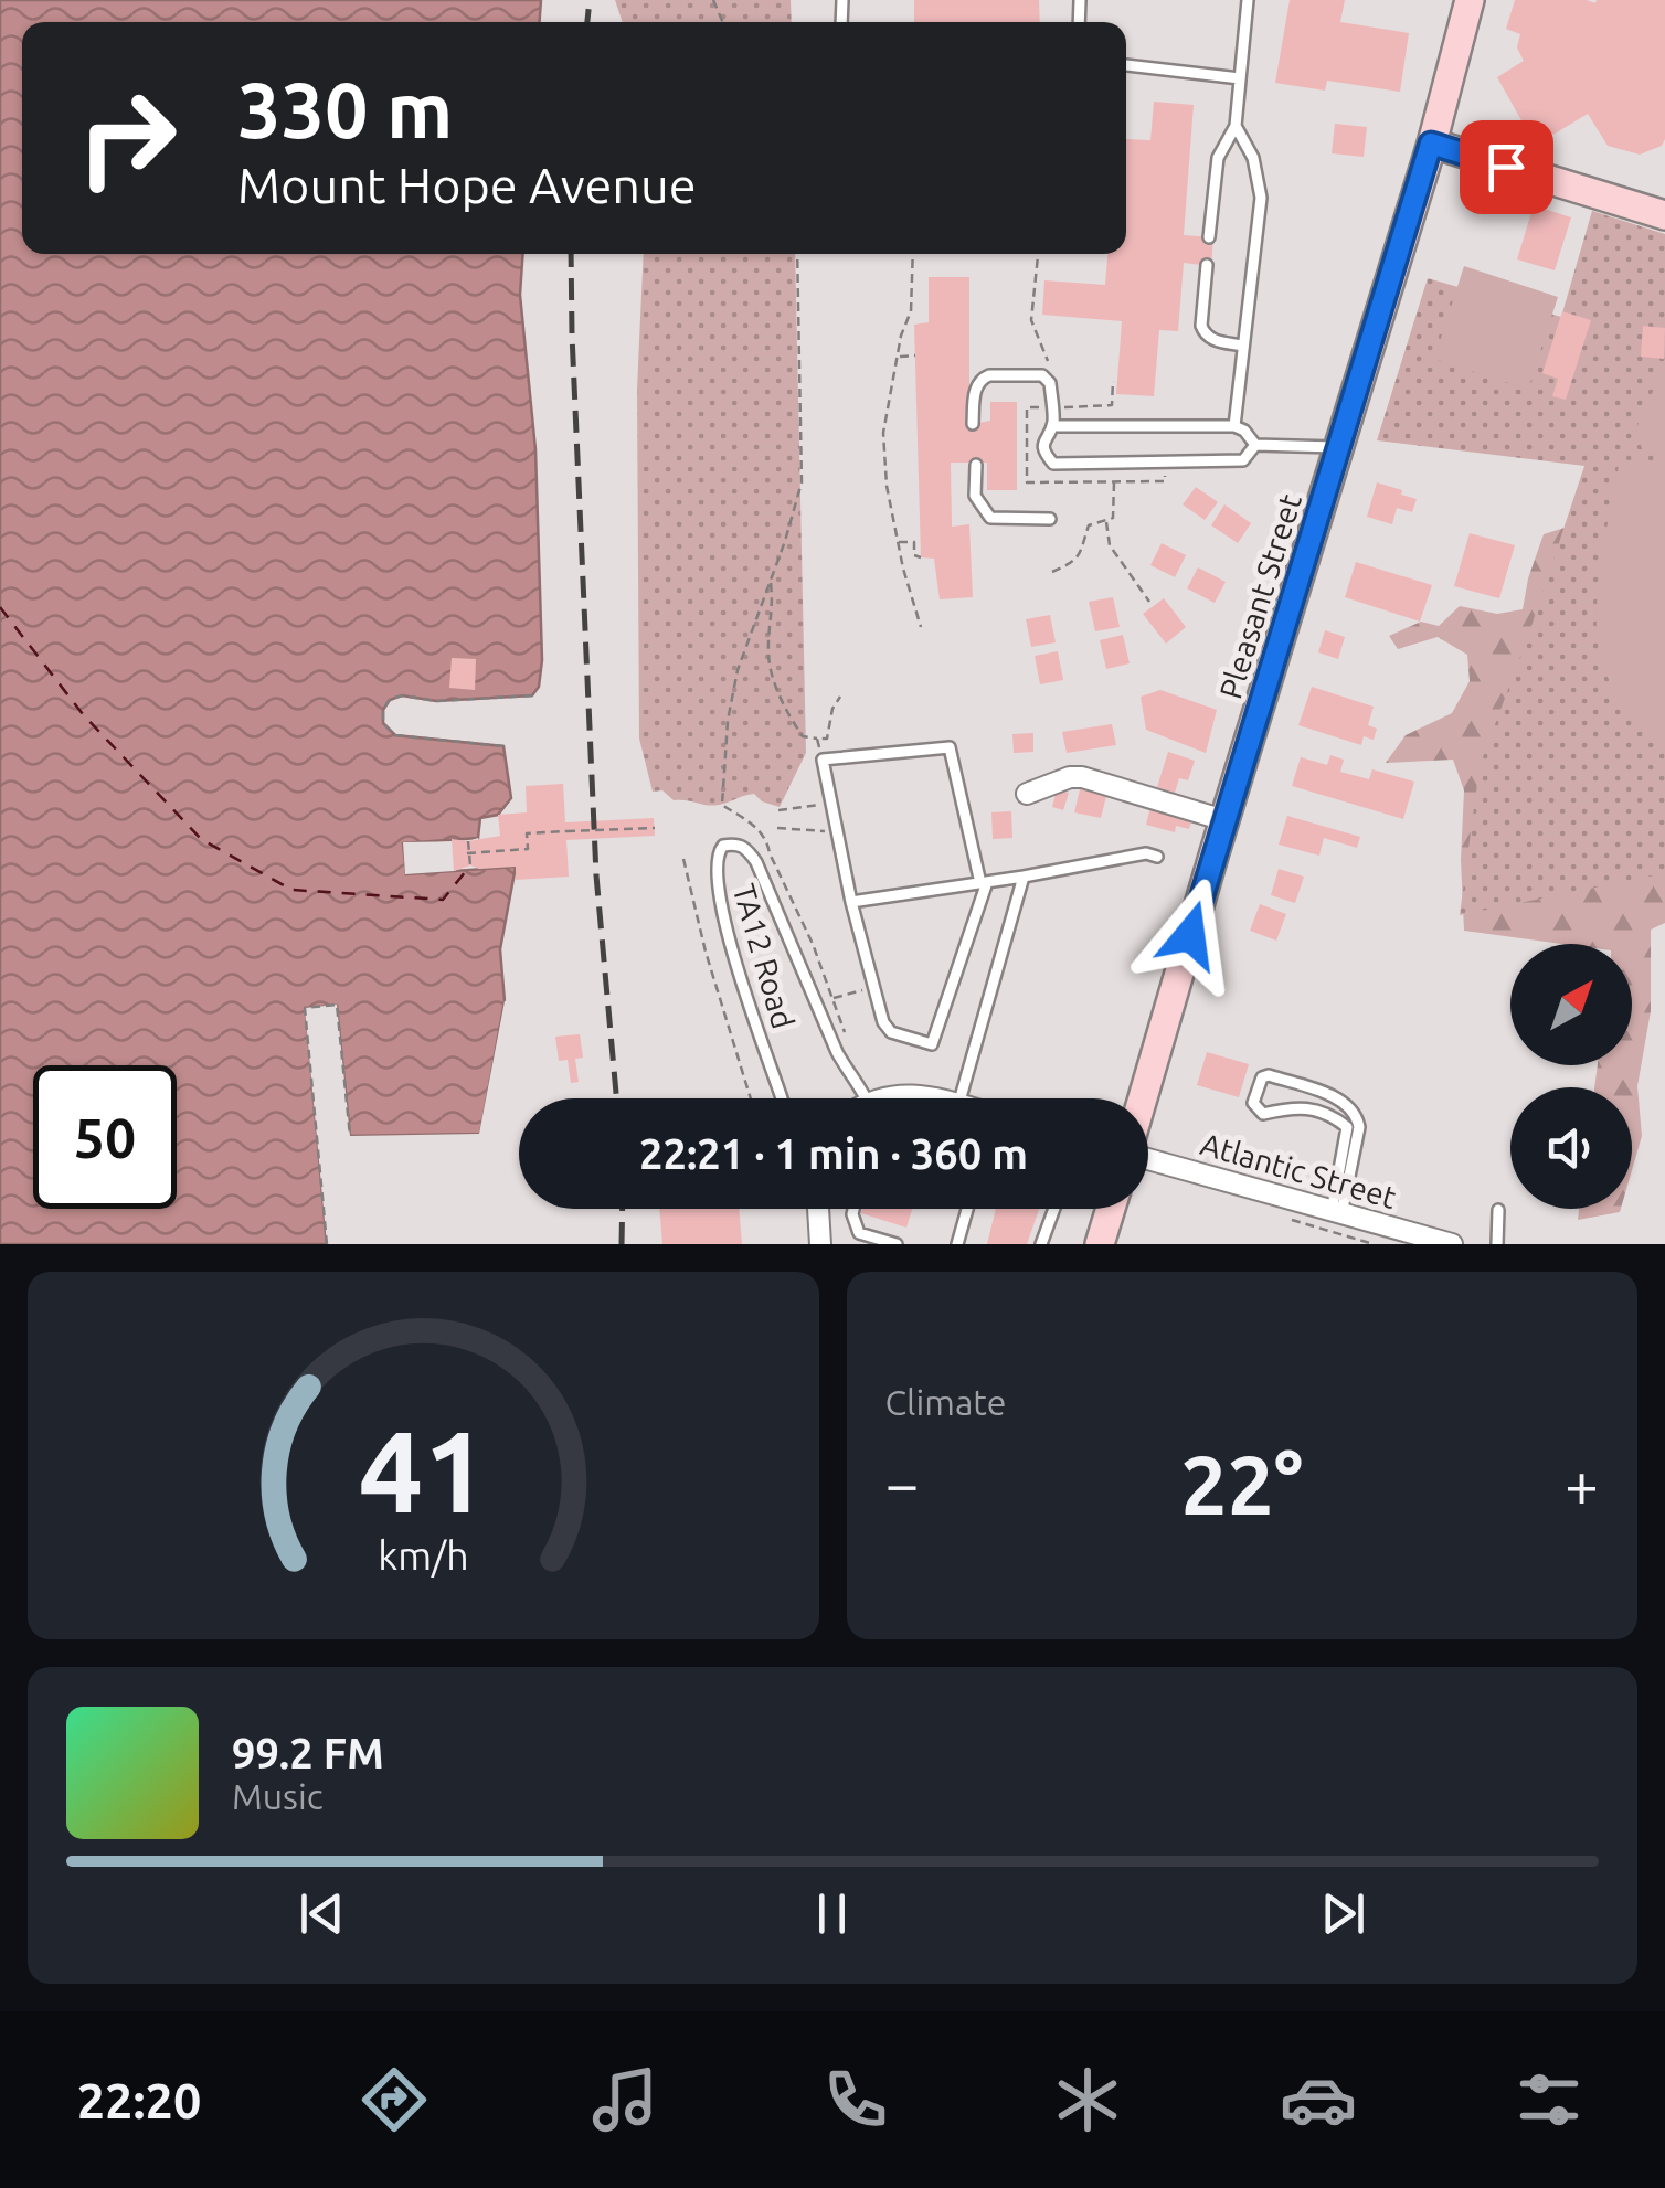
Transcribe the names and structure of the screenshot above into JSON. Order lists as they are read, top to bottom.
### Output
{
  "streets": {
    "main road": ["Pleasant Street"],
    "street": ["Atlantic Street"],
    "lane": ["TA12 Road"]
  },
  "north": "top right",
  "page": {
    "turn": ["330 m", "Mount Hope Avenue"],
    "limit": "50",
    "trip": "22:21 · 1 min · 360 m",
    "tile": "Climate",
    "heat": ["−", "22°", "+"],
    "song": ["99.2 FM", "Music"],
    "tabs": "22:20",
    "gauge": ["41", "km/h"]
  }
}
